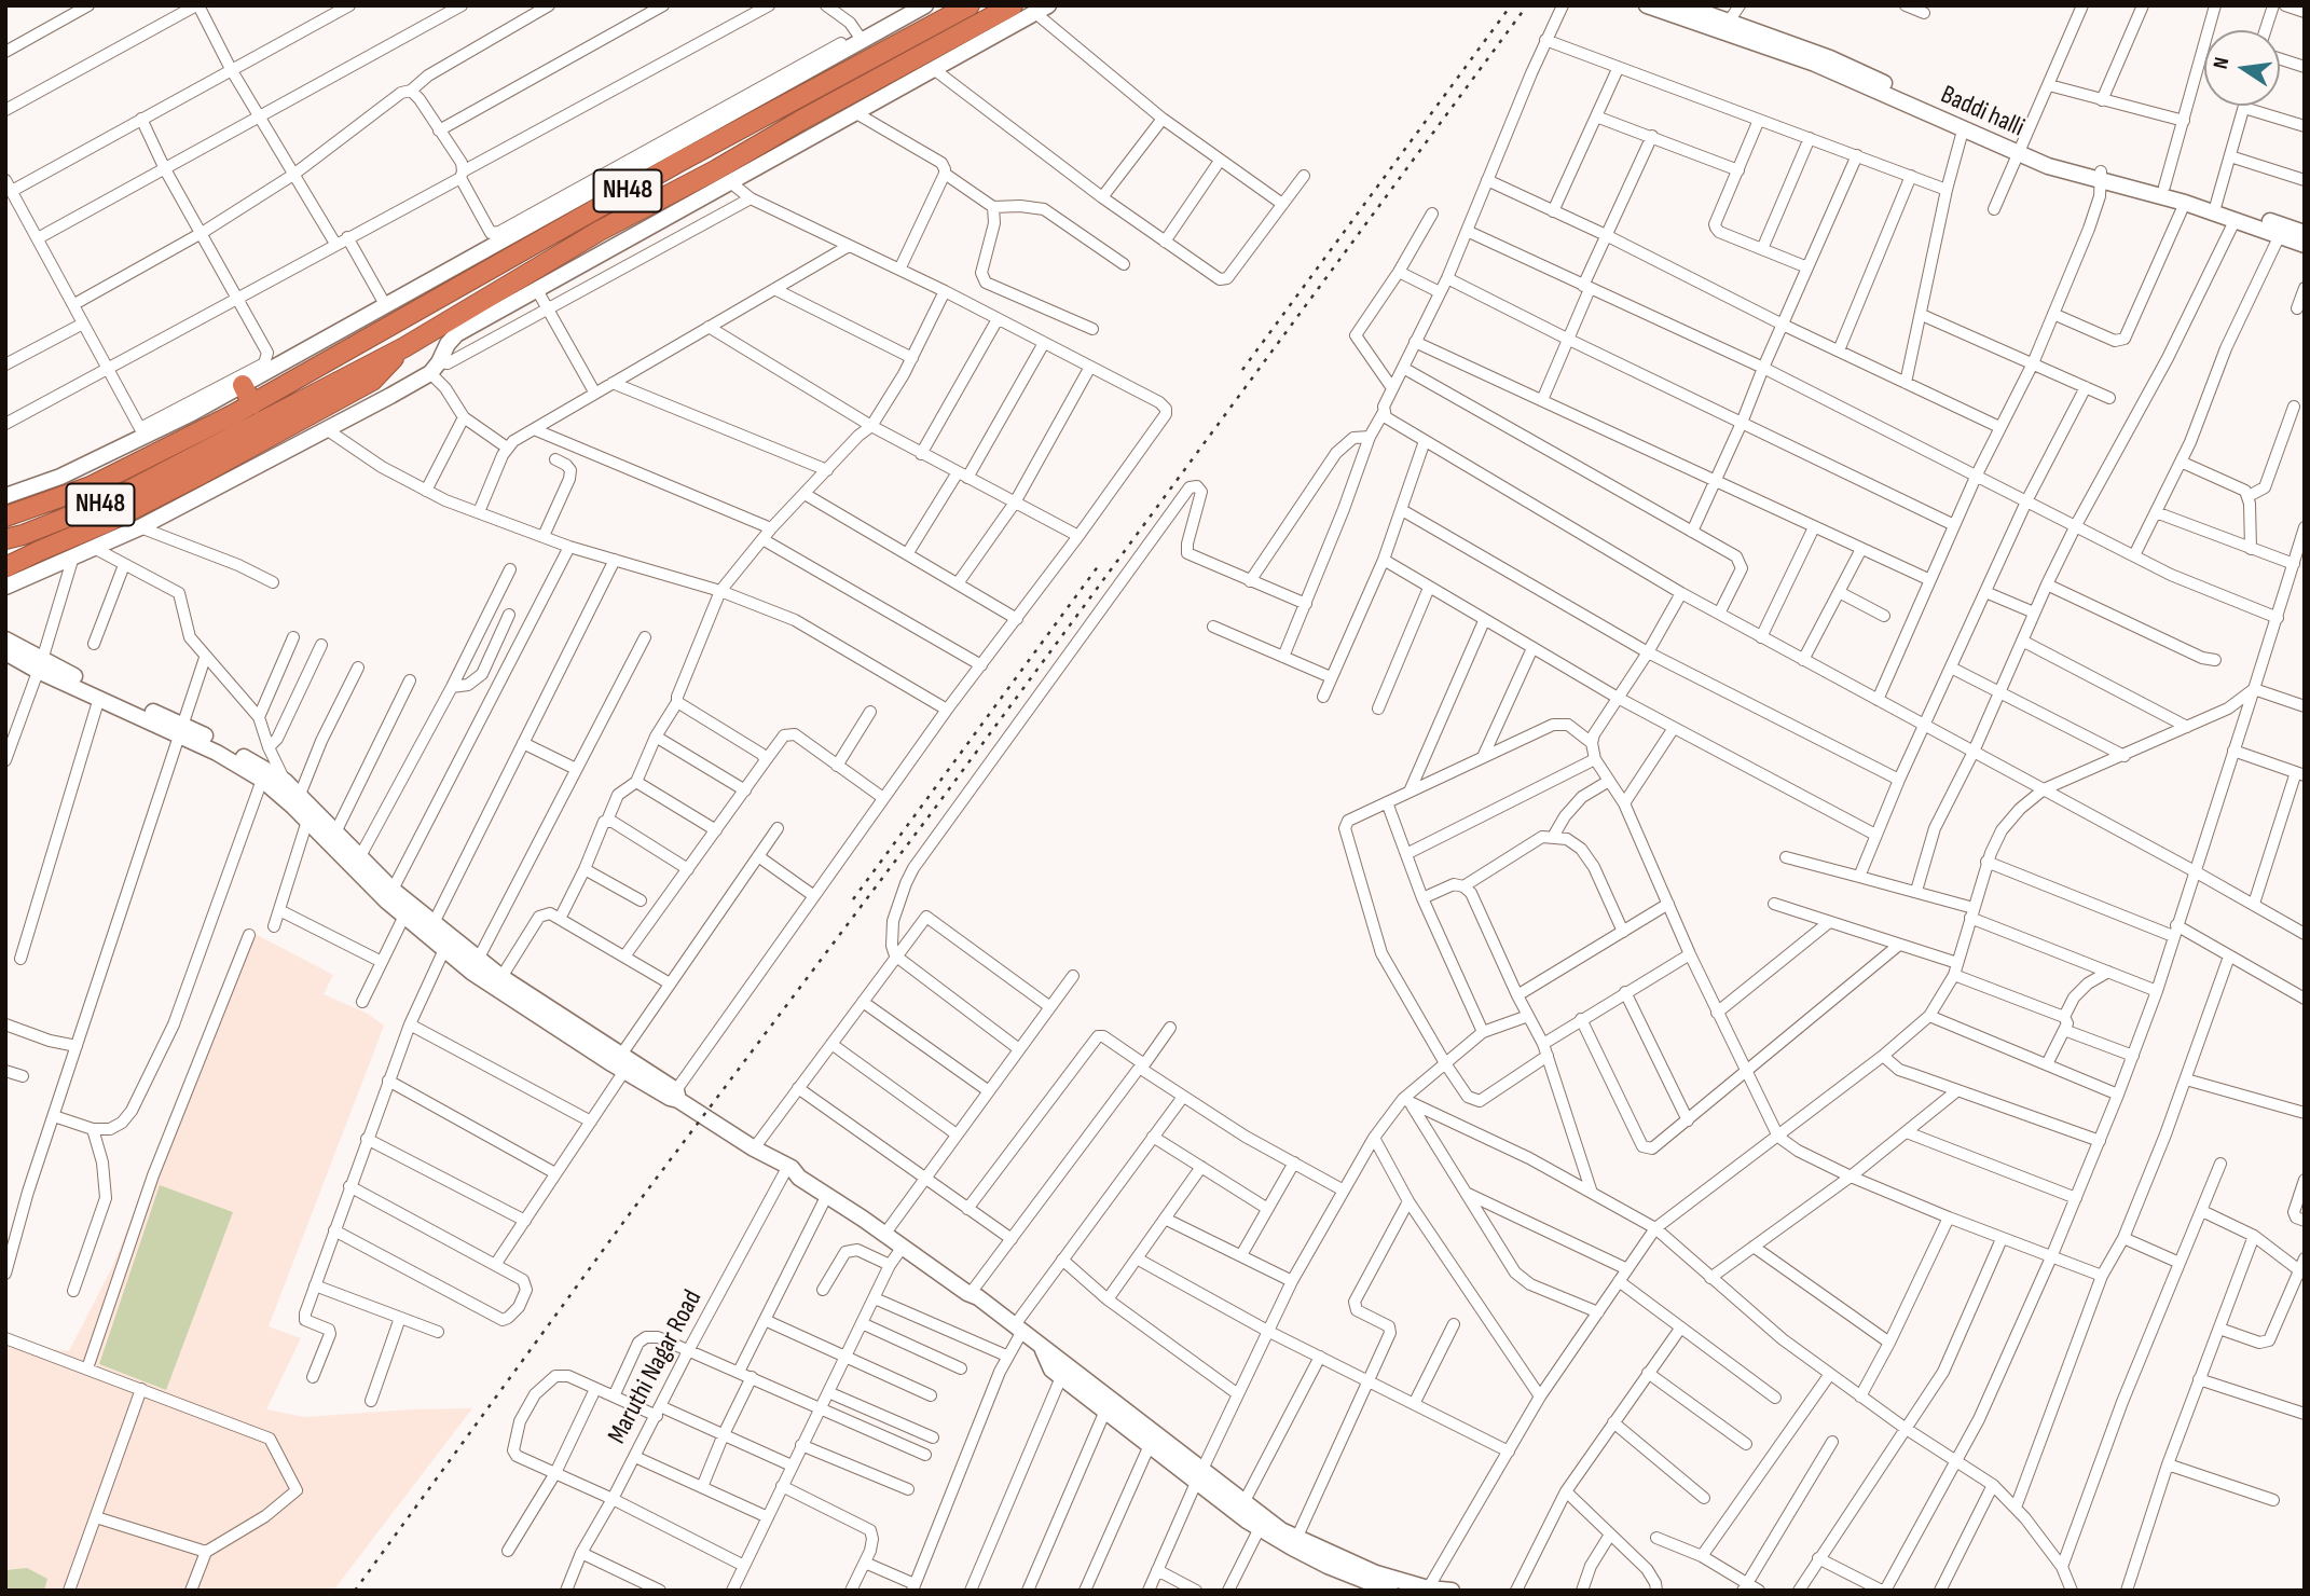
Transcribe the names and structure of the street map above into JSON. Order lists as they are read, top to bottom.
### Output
{
  "streets": {
    "highway": ["NH48"],
    "street": ["Baddi halli", "Maruthi Nagar Road"]
  },
  "north": "left"
}
